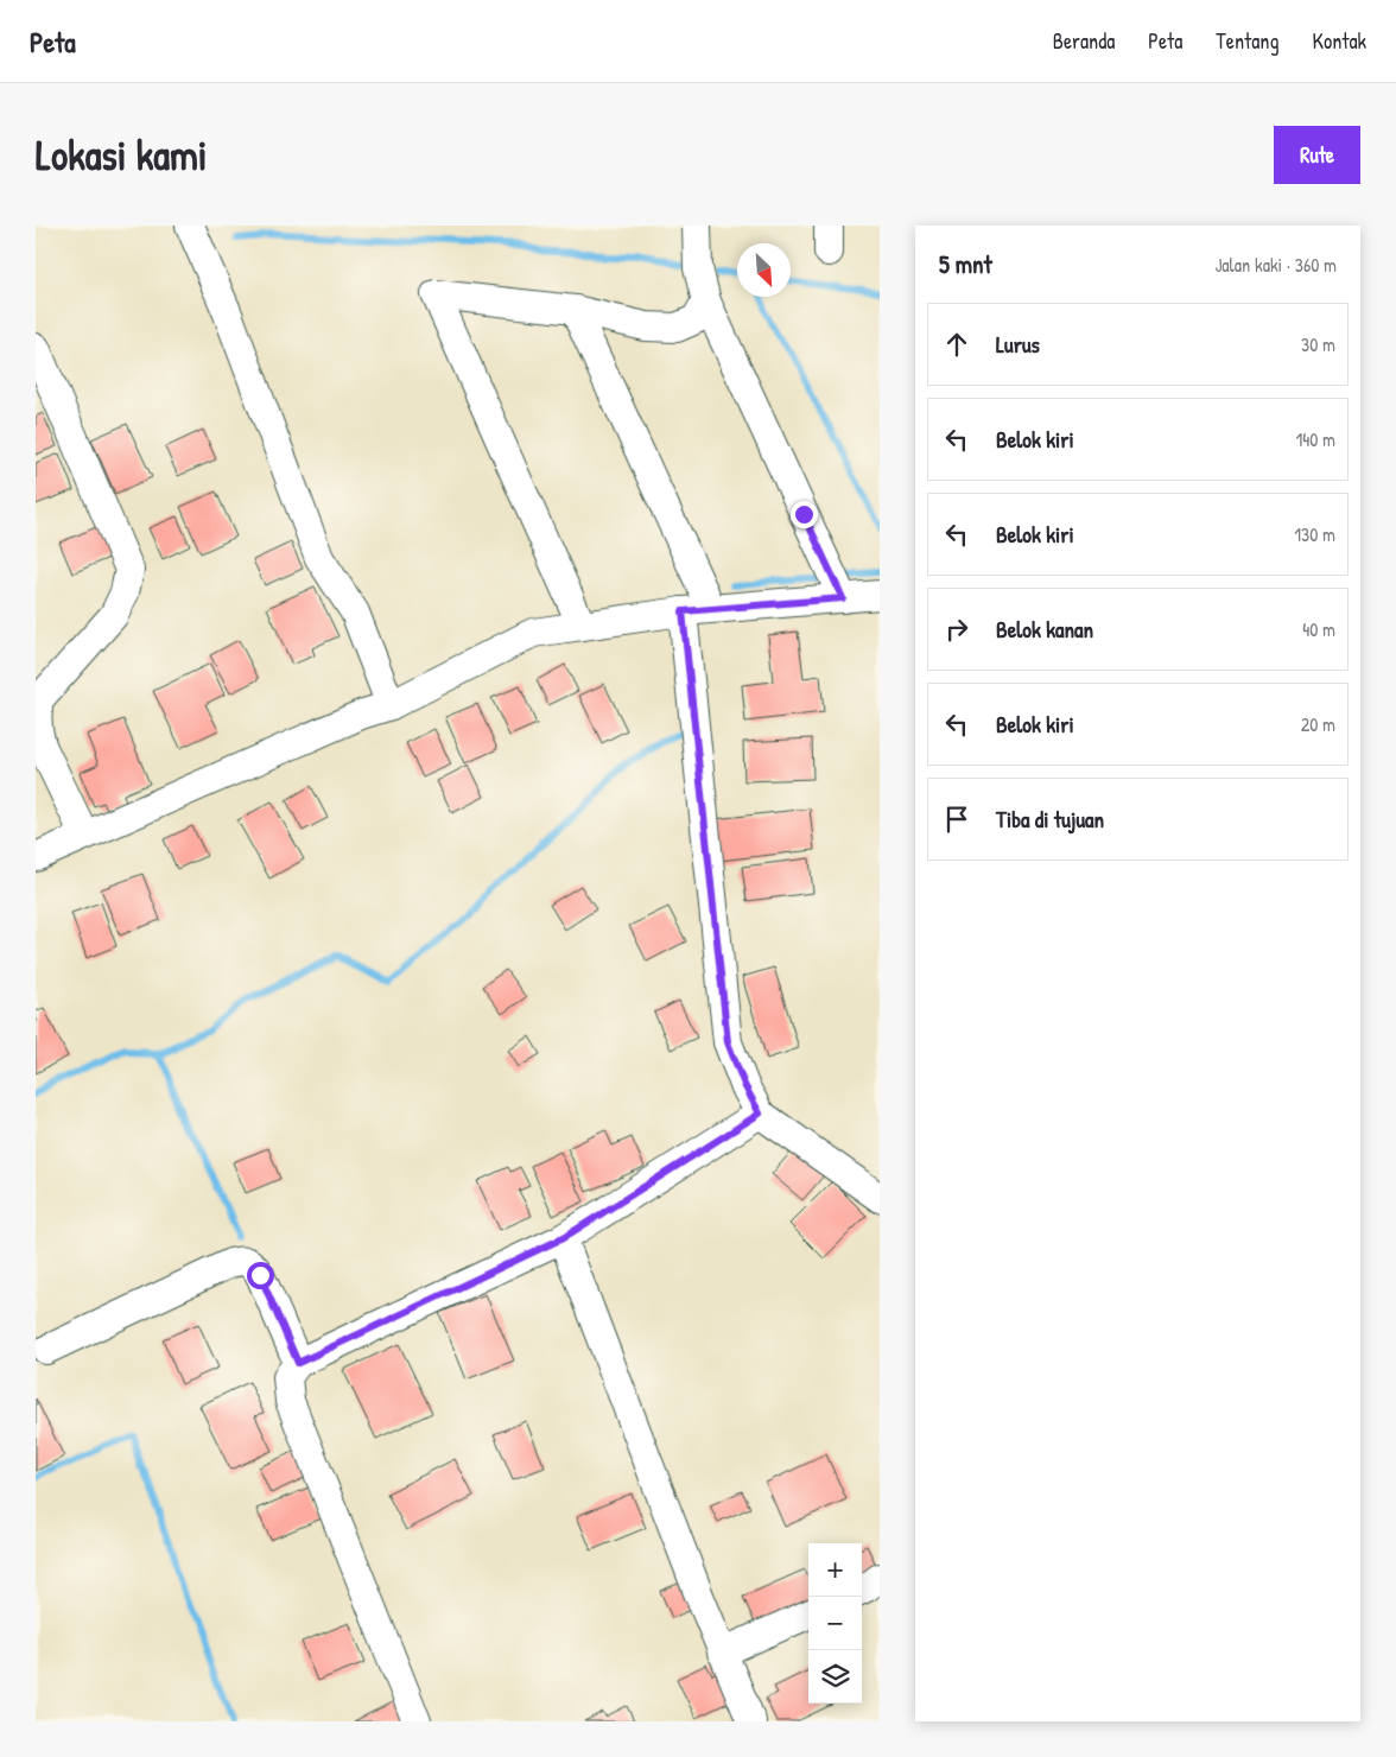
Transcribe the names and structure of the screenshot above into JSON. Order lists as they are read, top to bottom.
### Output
{
  "north": "bottom right",
  "page": {
    "header": "Peta",
    "nav": [
      "Beranda",
      "Peta",
      "Tentang",
      "Kontak"
    ],
    "buttons": "Rute",
    "title": "Lokasi kami",
    "heading": ["5 mnt", "Jalan kaki · 360 m"],
    "list": [
      ["Lurus", "30 m"],
      ["Belok kiri", "140 m"],
      ["Belok kiri", "130 m"],
      ["Belok kanan", "40 m"],
      ["Belok kiri", "20 m"],
      "Tiba di tujuan"
    ],
    "map_buttons": ["+", "−"]
  }
}
